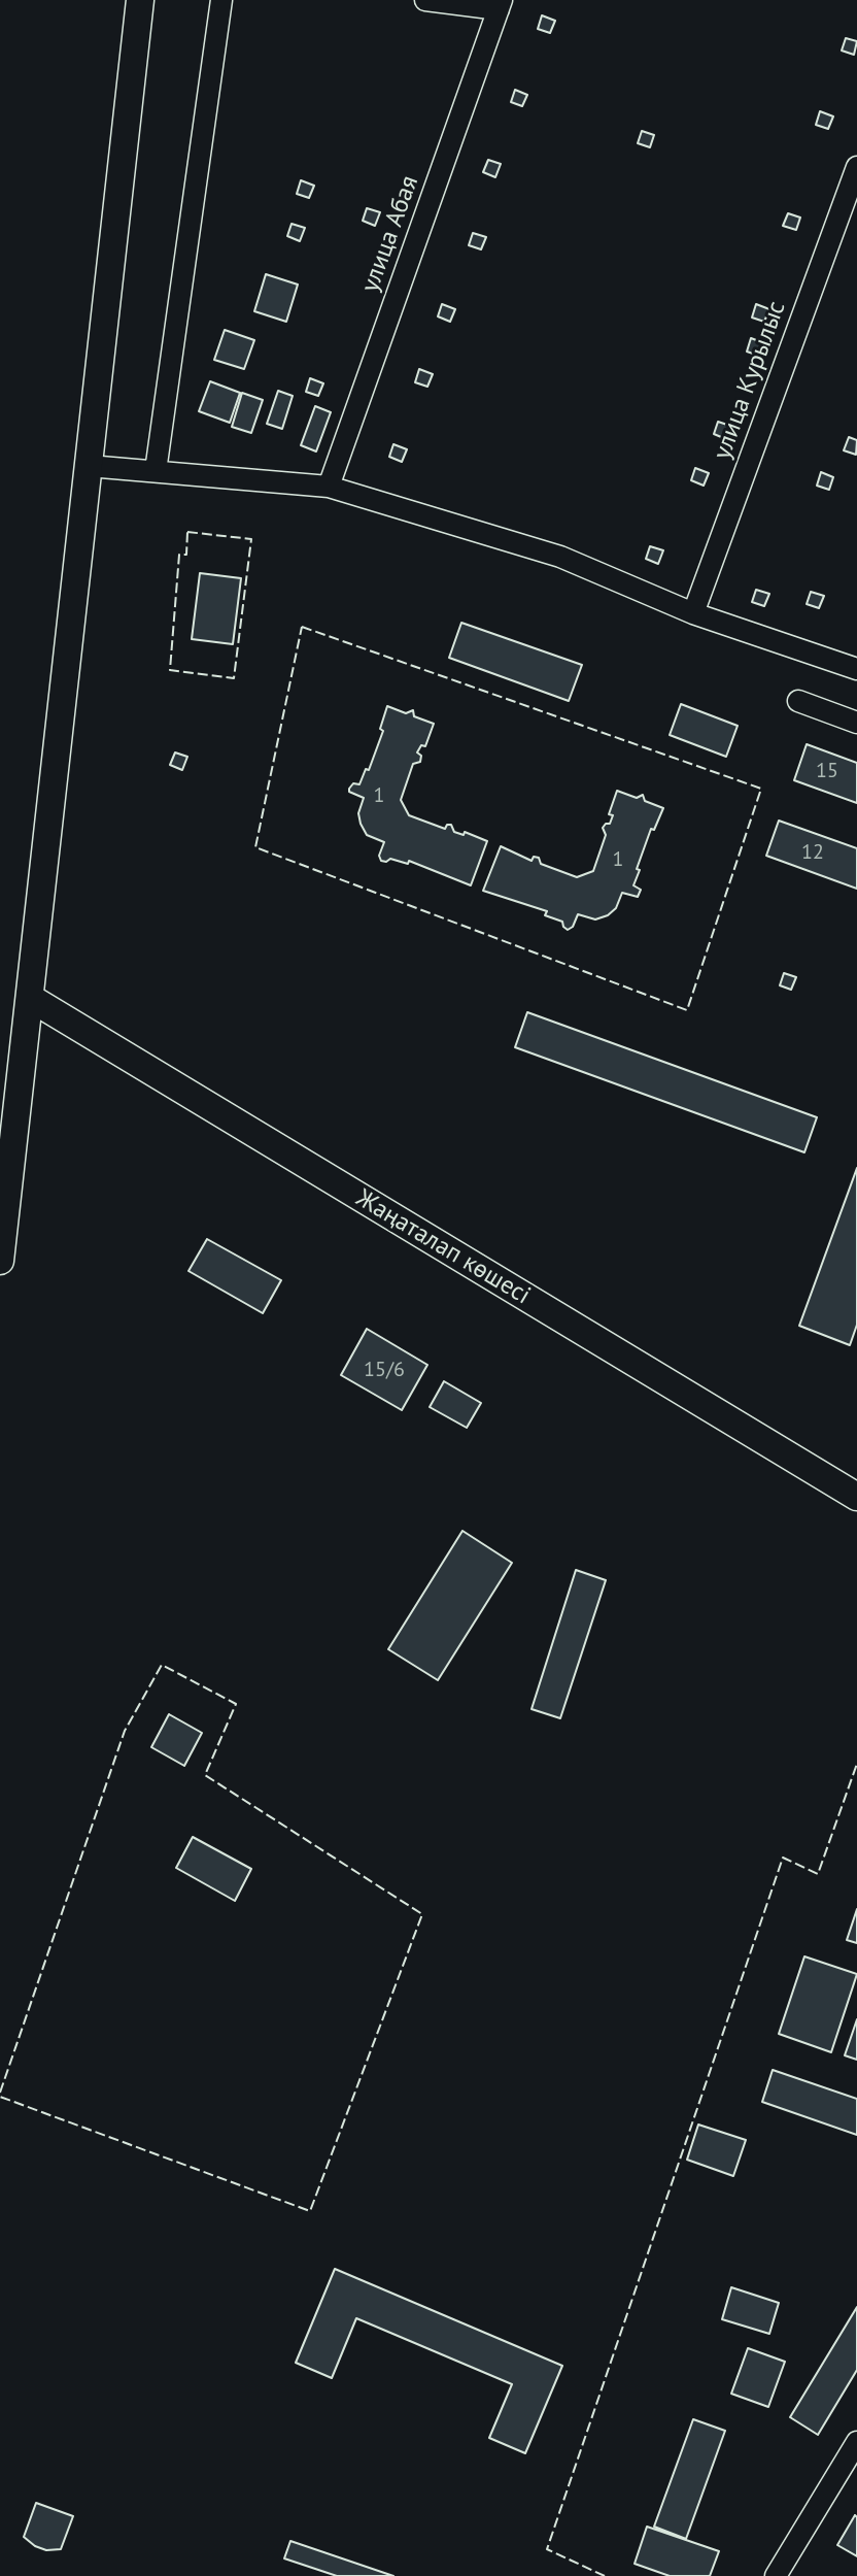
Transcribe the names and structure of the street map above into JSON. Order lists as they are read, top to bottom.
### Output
{
  "streets": {
    "main road": ["Жаңаталап көшесі"],
    "street": ["улица Абая", "улица Курылыс"]
  },
  "house_numbers": [
    "15",
    "1",
    "12",
    "1",
    "15/6"
  ]
}
